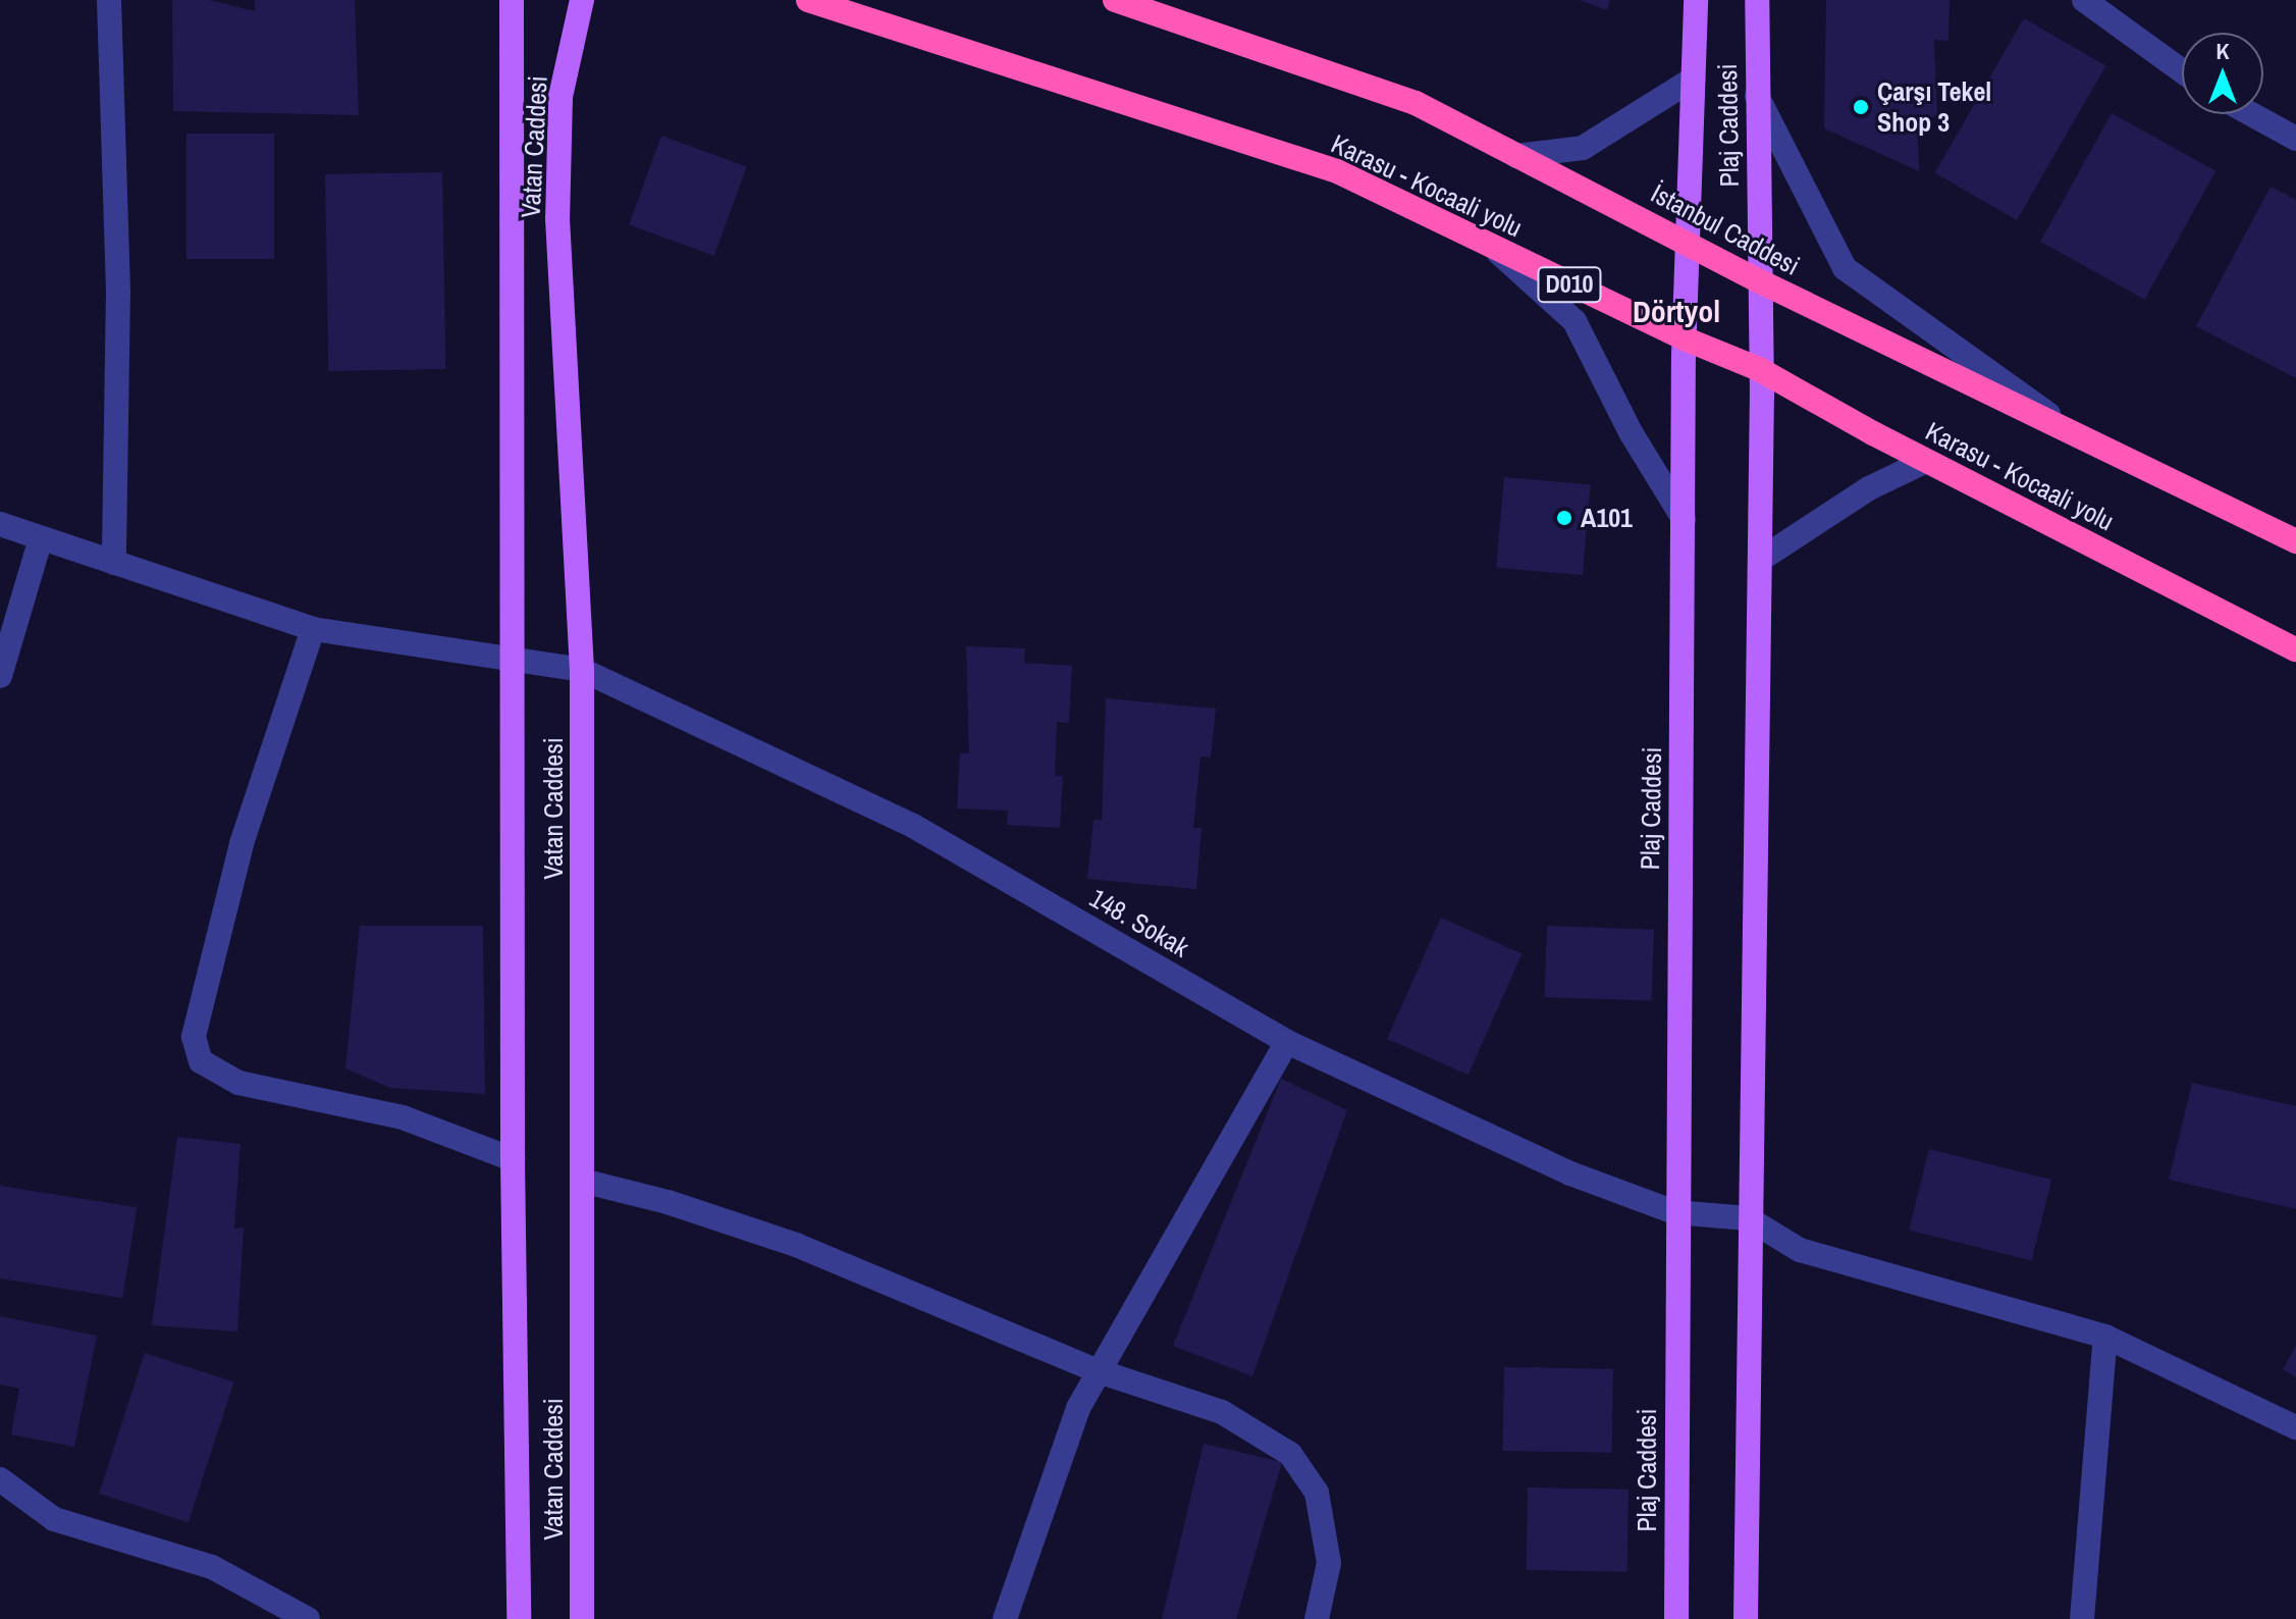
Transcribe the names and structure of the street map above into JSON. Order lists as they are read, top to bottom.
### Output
{
  "streets": {
    "highway": ["Karasu - Kocaali yolu", "İstanbul Caddesi", "D010"],
    "main road": ["Plaj Caddesi", "Vatan Caddesi"],
    "street": ["148. Sokak"]
  },
  "crossings": [
    ["Plaj Caddesi", "Karasu - Kocaali yolu"],
    ["Plaj Caddesi", "İstanbul Caddesi"],
    ["Plaj Caddesi", "148. Sokak"],
    ["Vatan Caddesi", "148. Sokak"]
  ],
  "districts": ["Dörtyol"],
  "places": ["Çarşı Tekel Shop 3", "A101"],
  "north": "top"
}
